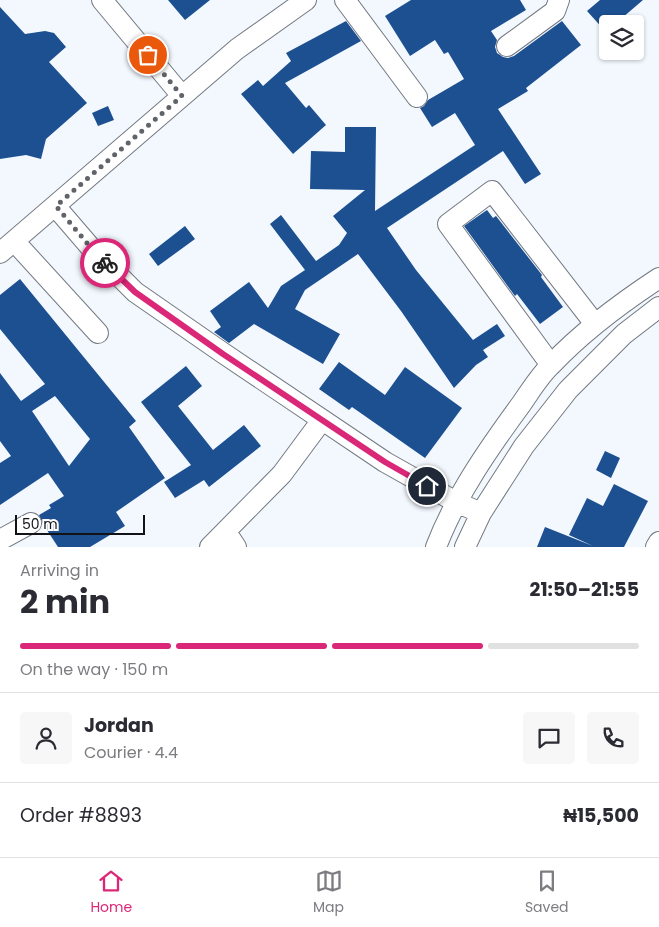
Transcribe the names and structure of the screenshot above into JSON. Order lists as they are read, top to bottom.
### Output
{
  "scale_bar": "50 m",
  "page": {
    "scale": "50 m",
    "heading": ["2 min", "Arriving in", "21:50–21:55"],
    "panel": [
      "Jordan",
      "Courier · 4.4",
      "Order #8893",
      "₦15,500"
    ],
    "bar": "On the way · 150 m",
    "tabs": ["Home", "Map", "Saved"]
  }
}
